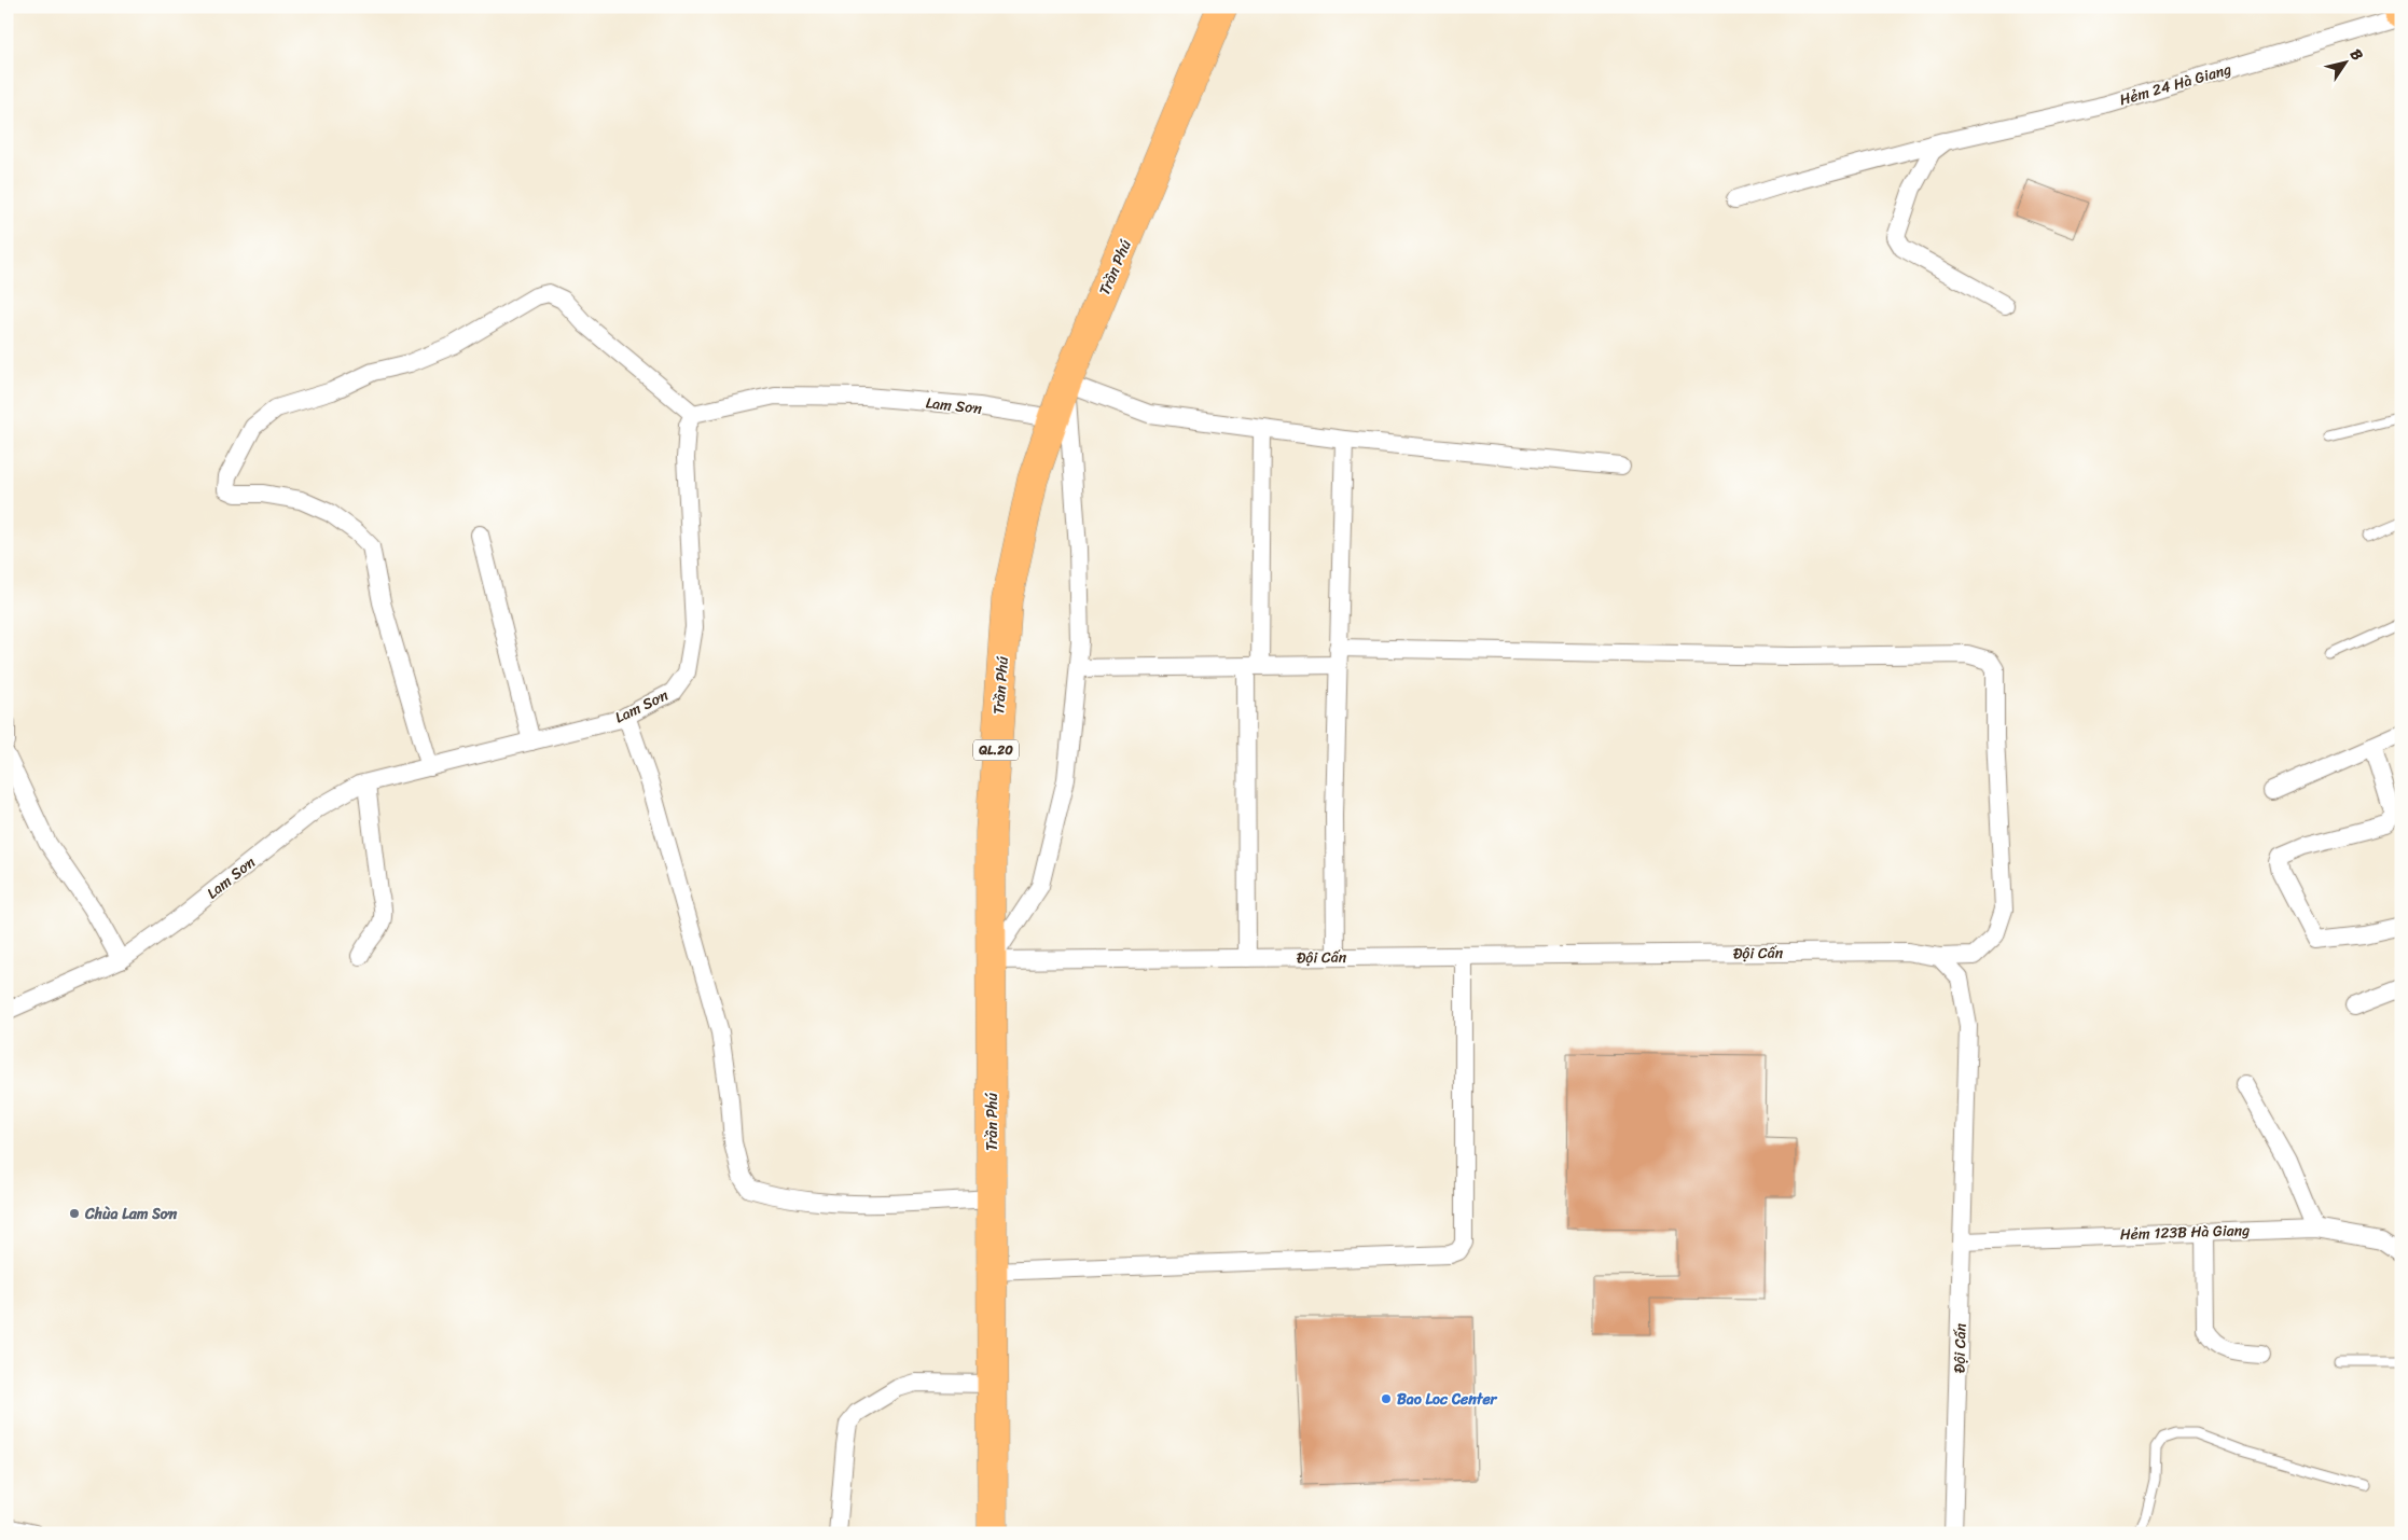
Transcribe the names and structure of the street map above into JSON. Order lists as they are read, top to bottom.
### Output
{
  "streets": {
    "highway": ["Trần Phú", "QL.20"],
    "street": [
      "Hẻm 24 Hà Giang",
      "Lam Sơn",
      "Đội Cấn",
      "Hẻm 123B Hà Giang"
    ]
  },
  "crossings": [
    ["Trần Phú", "Lam Sơn"],
    ["Trần Phú", "Đội Cấn"],
    ["Đội Cấn", "Hẻm 123B Hà Giang"]
  ],
  "places": ["Chùa Lam Sơn", "Bao Loc Center"],
  "north": "top right"
}
